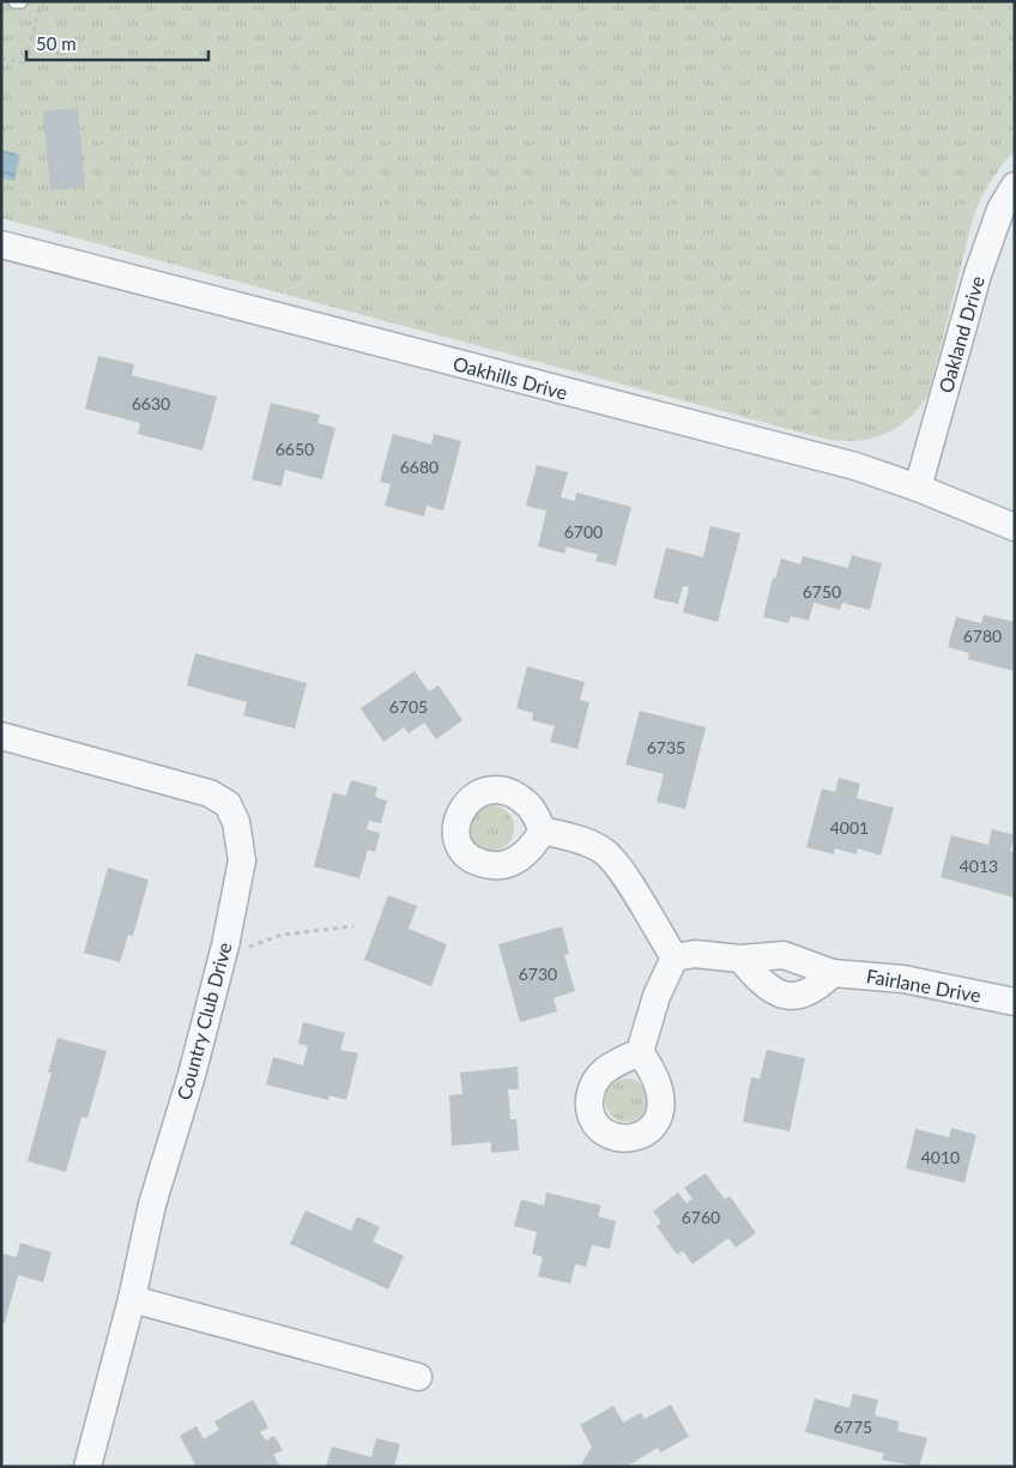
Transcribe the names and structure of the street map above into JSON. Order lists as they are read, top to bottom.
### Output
{
  "streets": {
    "street": [
      "Oakland Drive",
      "Oakhills Drive",
      "Fairlane Drive",
      "Country Club Drive"
    ]
  },
  "crossings": [
    ["Oakland Drive", "Oakhills Drive"]
  ],
  "house_numbers": [
    "6630",
    "6650",
    "6680",
    "6700",
    "6750",
    "6780",
    "6705",
    "6735",
    "4001",
    "4013",
    "6730",
    "4010",
    "6760",
    "6775"
  ],
  "scale_bar": "50 m"
}
